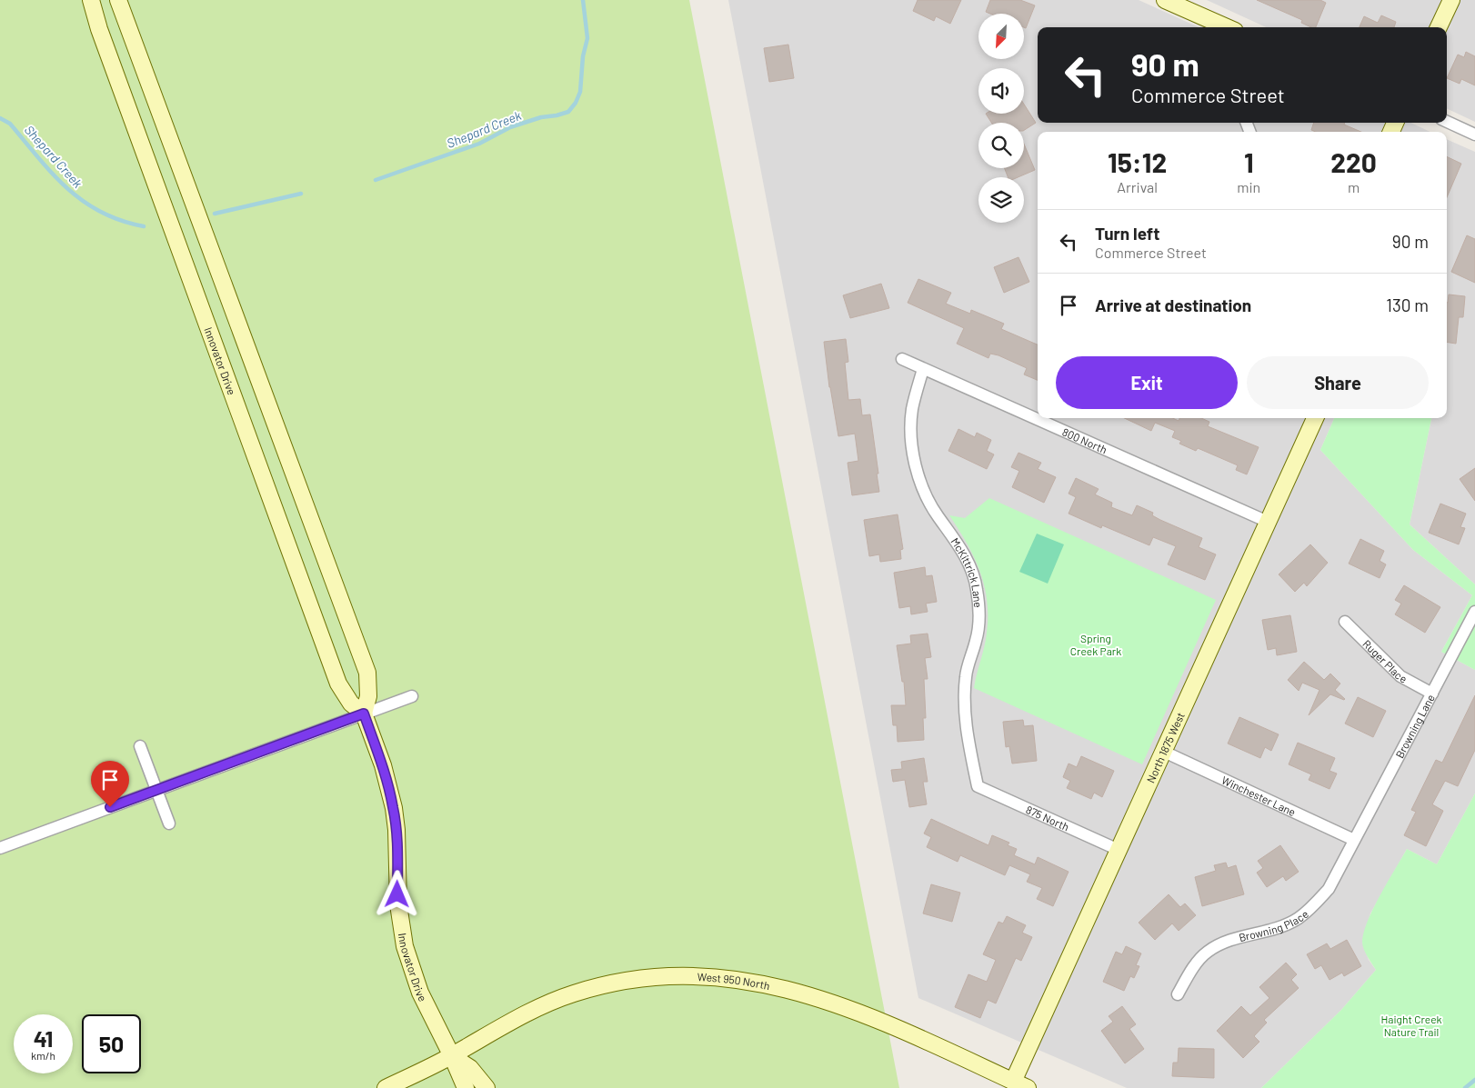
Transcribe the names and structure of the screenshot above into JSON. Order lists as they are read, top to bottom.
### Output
{
  "streets": {
    "main road": ["Innovator Drive", "North 1875 West", "West 950 North"],
    "street": [
      "800 North",
      "McKittrick Lane",
      "Ruger Place",
      "Browning Lane",
      "Winchester Lane",
      "875 North",
      "Browning Place"
    ]
  },
  "crossings": [
    ["Innovator Drive", "West 950 North"],
    ["800 North", "McKittrick Lane"],
    ["800 North", "North 1875 West"],
    ["McKittrick Lane", "875 North"],
    ["Ruger Place", "Browning Lane"],
    ["Browning Lane", "Winchester Lane"],
    ["Browning Lane", "Browning Place"],
    ["North 1875 West", "Winchester Lane"],
    ["North 1875 West", "875 North"],
    ["North 1875 West", "West 950 North"],
    ["Winchester Lane", "Browning Place"]
  ],
  "water": ["Shepard Creek"],
  "parks": ["Spring Creek Park", "Haight Creek Nature Trail"],
  "north": "bottom left",
  "page": {
    "turn": ["90 m", "Commerce Street"],
    "eta": [
      "15:12",
      "Arrival",
      "1",
      "min",
      "220",
      "m"
    ],
    "list": [
      {
        "name": "Turn left",
        "note": "Commerce Street",
        "value": "90 m"
      },
      {
        "name": "Arrive at destination",
        "value": "130 m"
      }
    ],
    "buttons": ["Exit", "Share"],
    "speed": "41 km/h",
    "limit": "50"
  }
}
